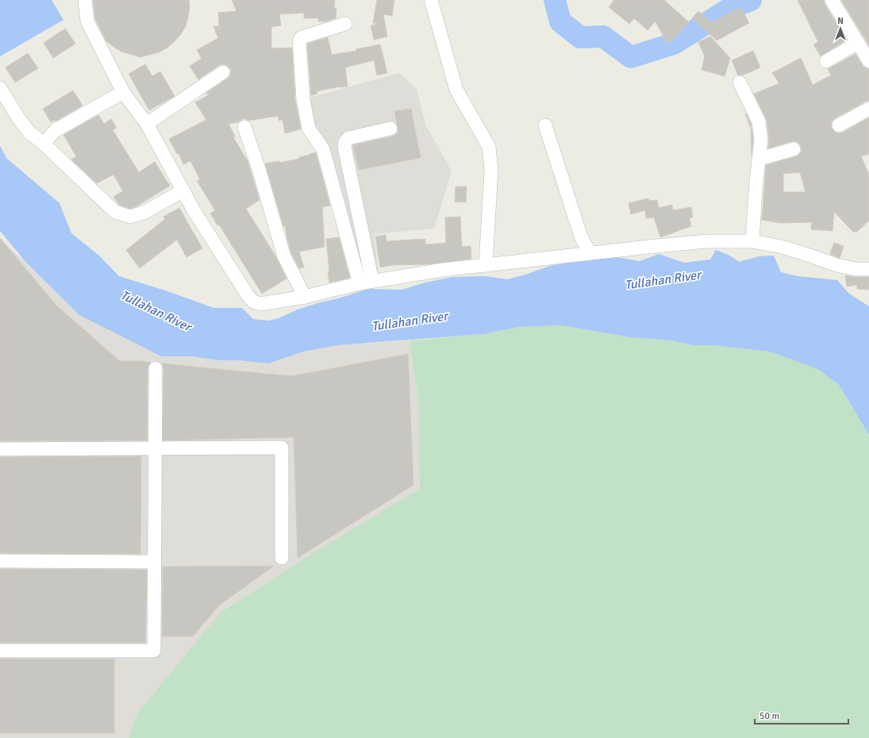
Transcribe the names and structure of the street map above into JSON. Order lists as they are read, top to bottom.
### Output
{
  "water": ["Tullahan River"],
  "scale_bar": "50 m",
  "north": "top"
}
